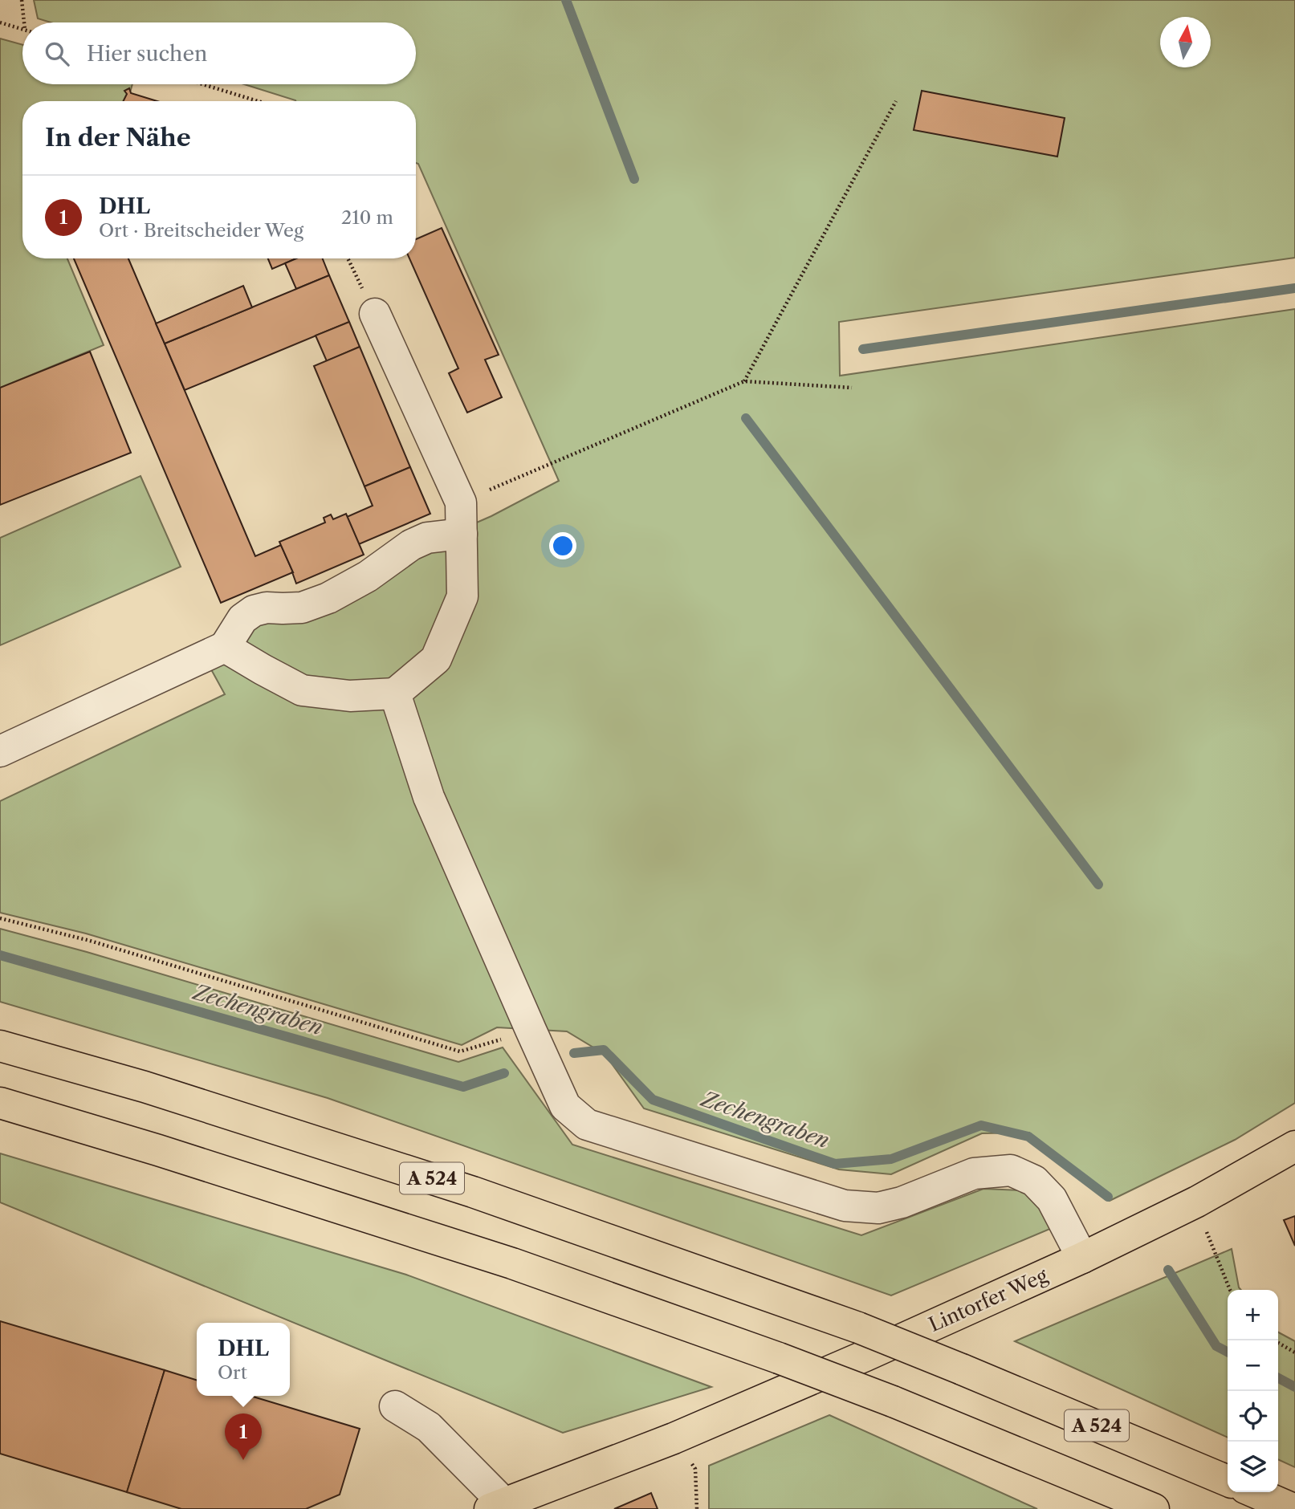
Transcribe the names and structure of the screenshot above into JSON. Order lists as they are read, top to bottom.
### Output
{
  "streets": {
    "main road": ["A 524", "Lintorfer Weg"]
  },
  "water": ["Zechengraben"],
  "north": "top",
  "page": {
    "search": "Hier suchen",
    "heading": "In der Nähe",
    "list": [
      {
        "mark": "1",
        "name": "DHL",
        "note": "Ort · Breitscheider Weg",
        "value": "210 m"
      }
    ],
    "map_buttons": ["+", "−"],
    "popup": ["DHL", "Ort"],
    "pins": "1"
  }
}
